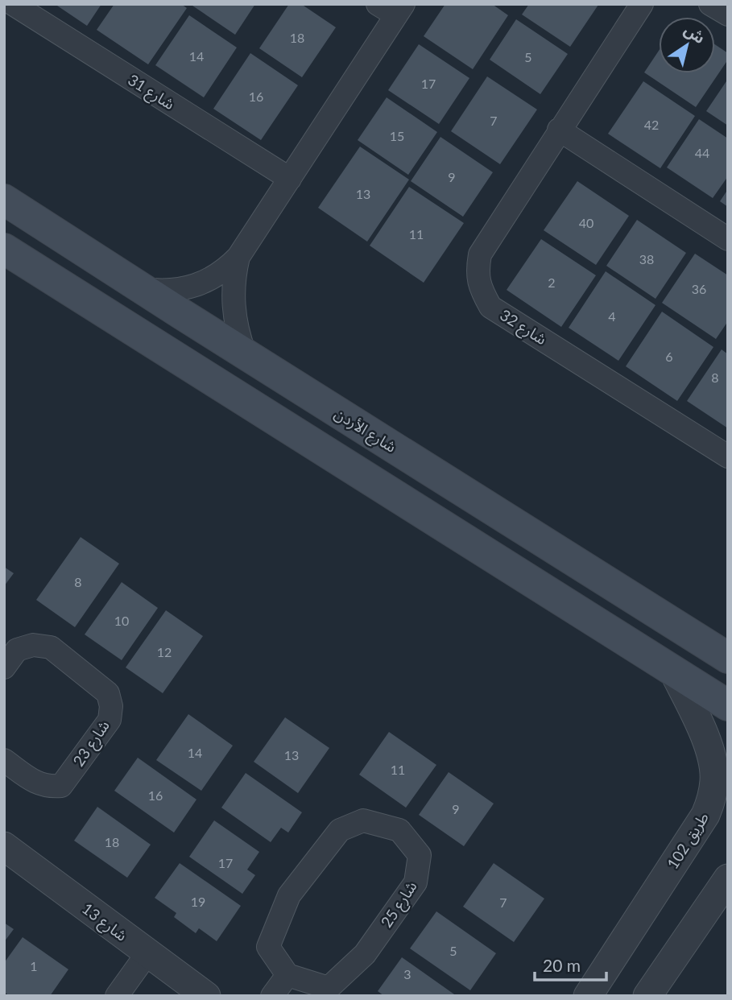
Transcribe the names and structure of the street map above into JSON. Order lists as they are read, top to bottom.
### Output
{
  "streets": {
    "main road": ["شارع الأردن"],
    "street": [
      "شارع 31",
      "شارع 32",
      "23 شارع",
      "طريق 102",
      "شارع 25",
      "شارع 13"
    ]
  },
  "house_numbers": [
    "18",
    "14",
    "5",
    "17",
    "16",
    "7",
    "42",
    "15",
    "44",
    "9",
    "13",
    "40",
    "11",
    "38",
    "2",
    "36",
    "4",
    "6",
    "8",
    "8",
    "10",
    "12",
    "14",
    "13",
    "11",
    "16",
    "9",
    "18",
    "17",
    "19",
    "7",
    "5",
    "1",
    "3"
  ],
  "scale_bar": "20 m",
  "north": "top right"
}
